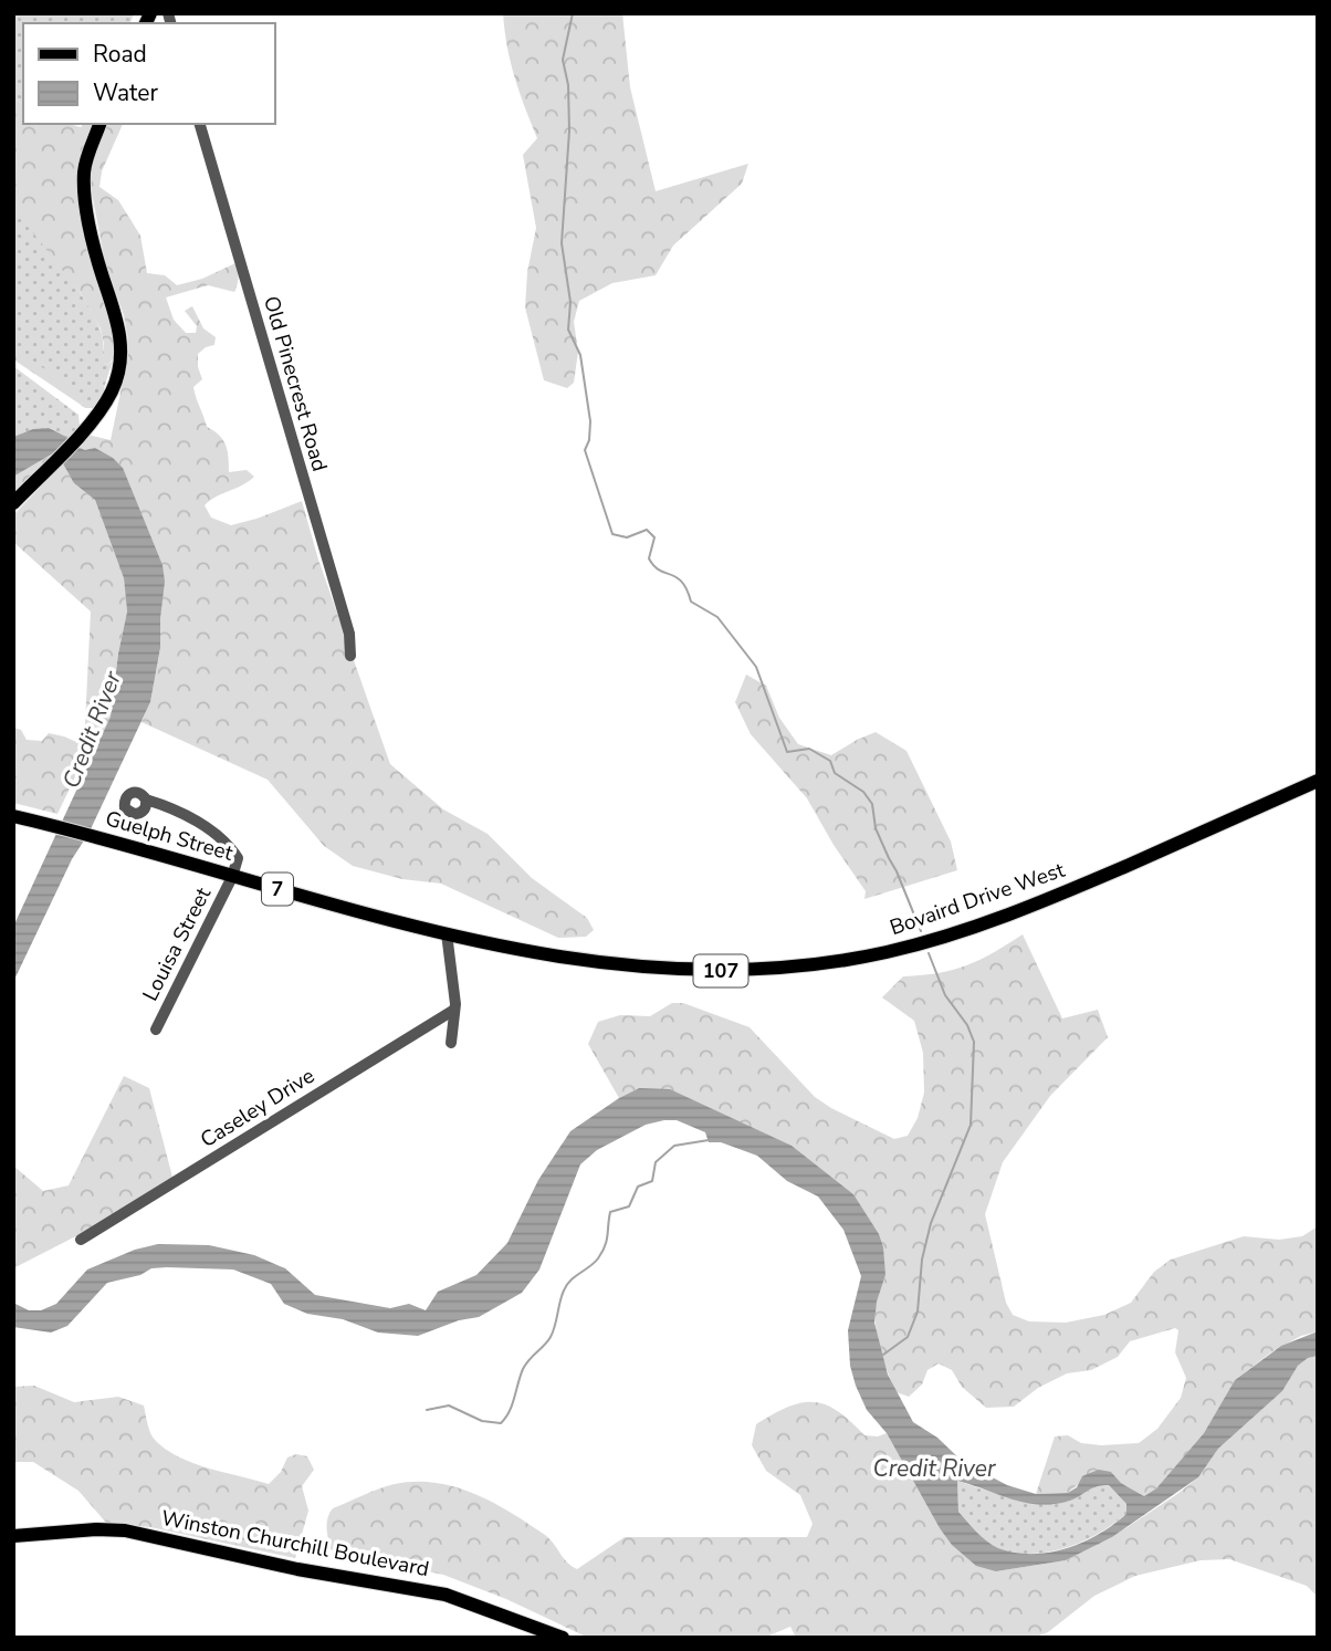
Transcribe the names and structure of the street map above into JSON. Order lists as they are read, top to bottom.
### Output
{
  "streets": {
    "main road": [
      "Guelph Street",
      "7",
      "Bovaird Drive West",
      "107",
      "Winston Churchill Boulevard"
    ],
    "street": ["Old Pinecrest Road", "Louisa Street", "Caseley Drive"]
  },
  "crossings": [
    ["Guelph Street", "Bovaird Drive West"],
    ["Guelph Street", "Louisa Street"]
  ],
  "water": ["Credit River"],
  "legend": ["Road", "Water"]
}
